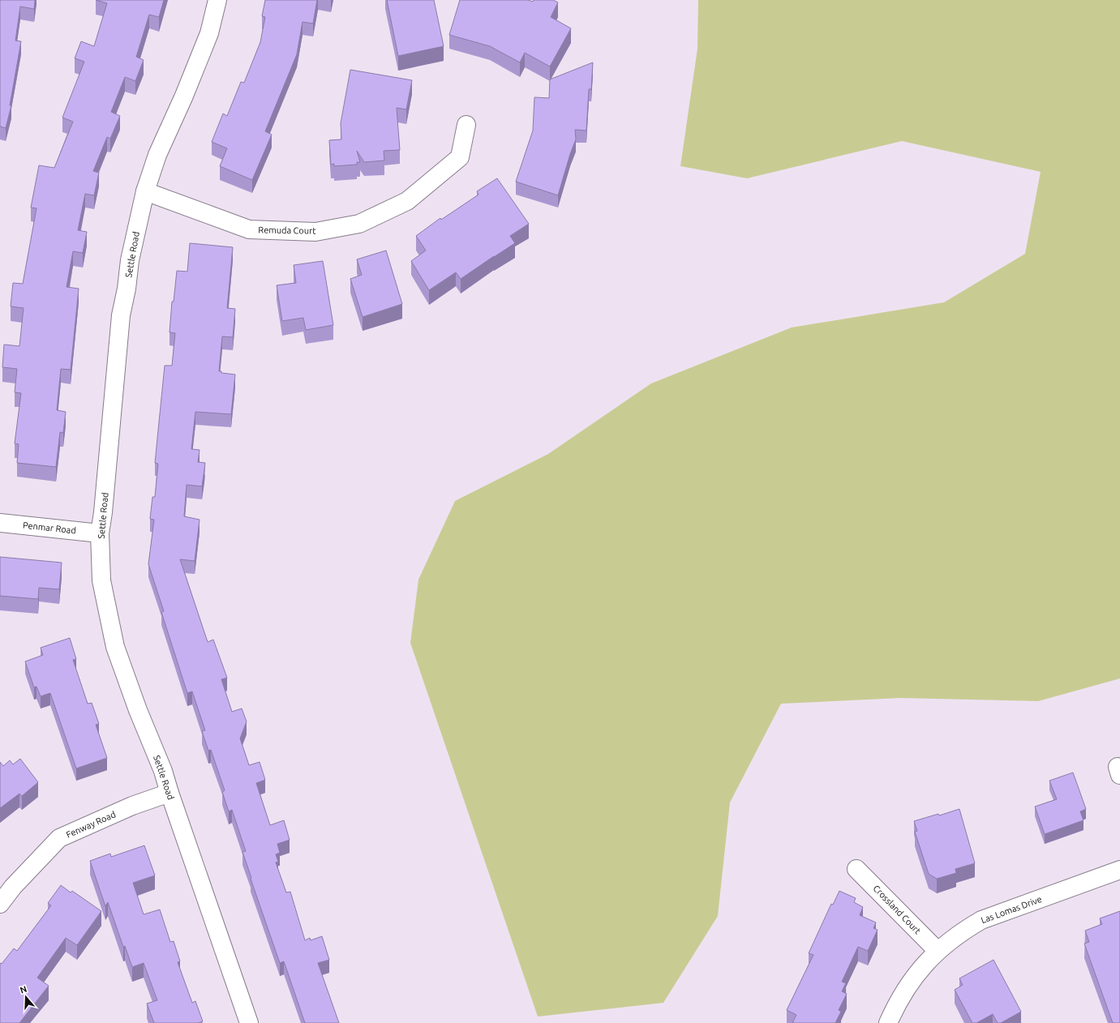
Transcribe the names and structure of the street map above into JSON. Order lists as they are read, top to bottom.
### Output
{
  "streets": {
    "street": [
      "Remuda Court",
      "Settle Road",
      "Penmar Road",
      "Fenway Road",
      "Crossland Court",
      "Las Lomas Drive"
    ]
  },
  "crossings": [
    ["Remuda Court", "Settle Road"],
    ["Settle Road", "Penmar Road"],
    ["Settle Road", "Fenway Road"],
    ["Crossland Court", "Las Lomas Drive"]
  ],
  "north": "top"
}
